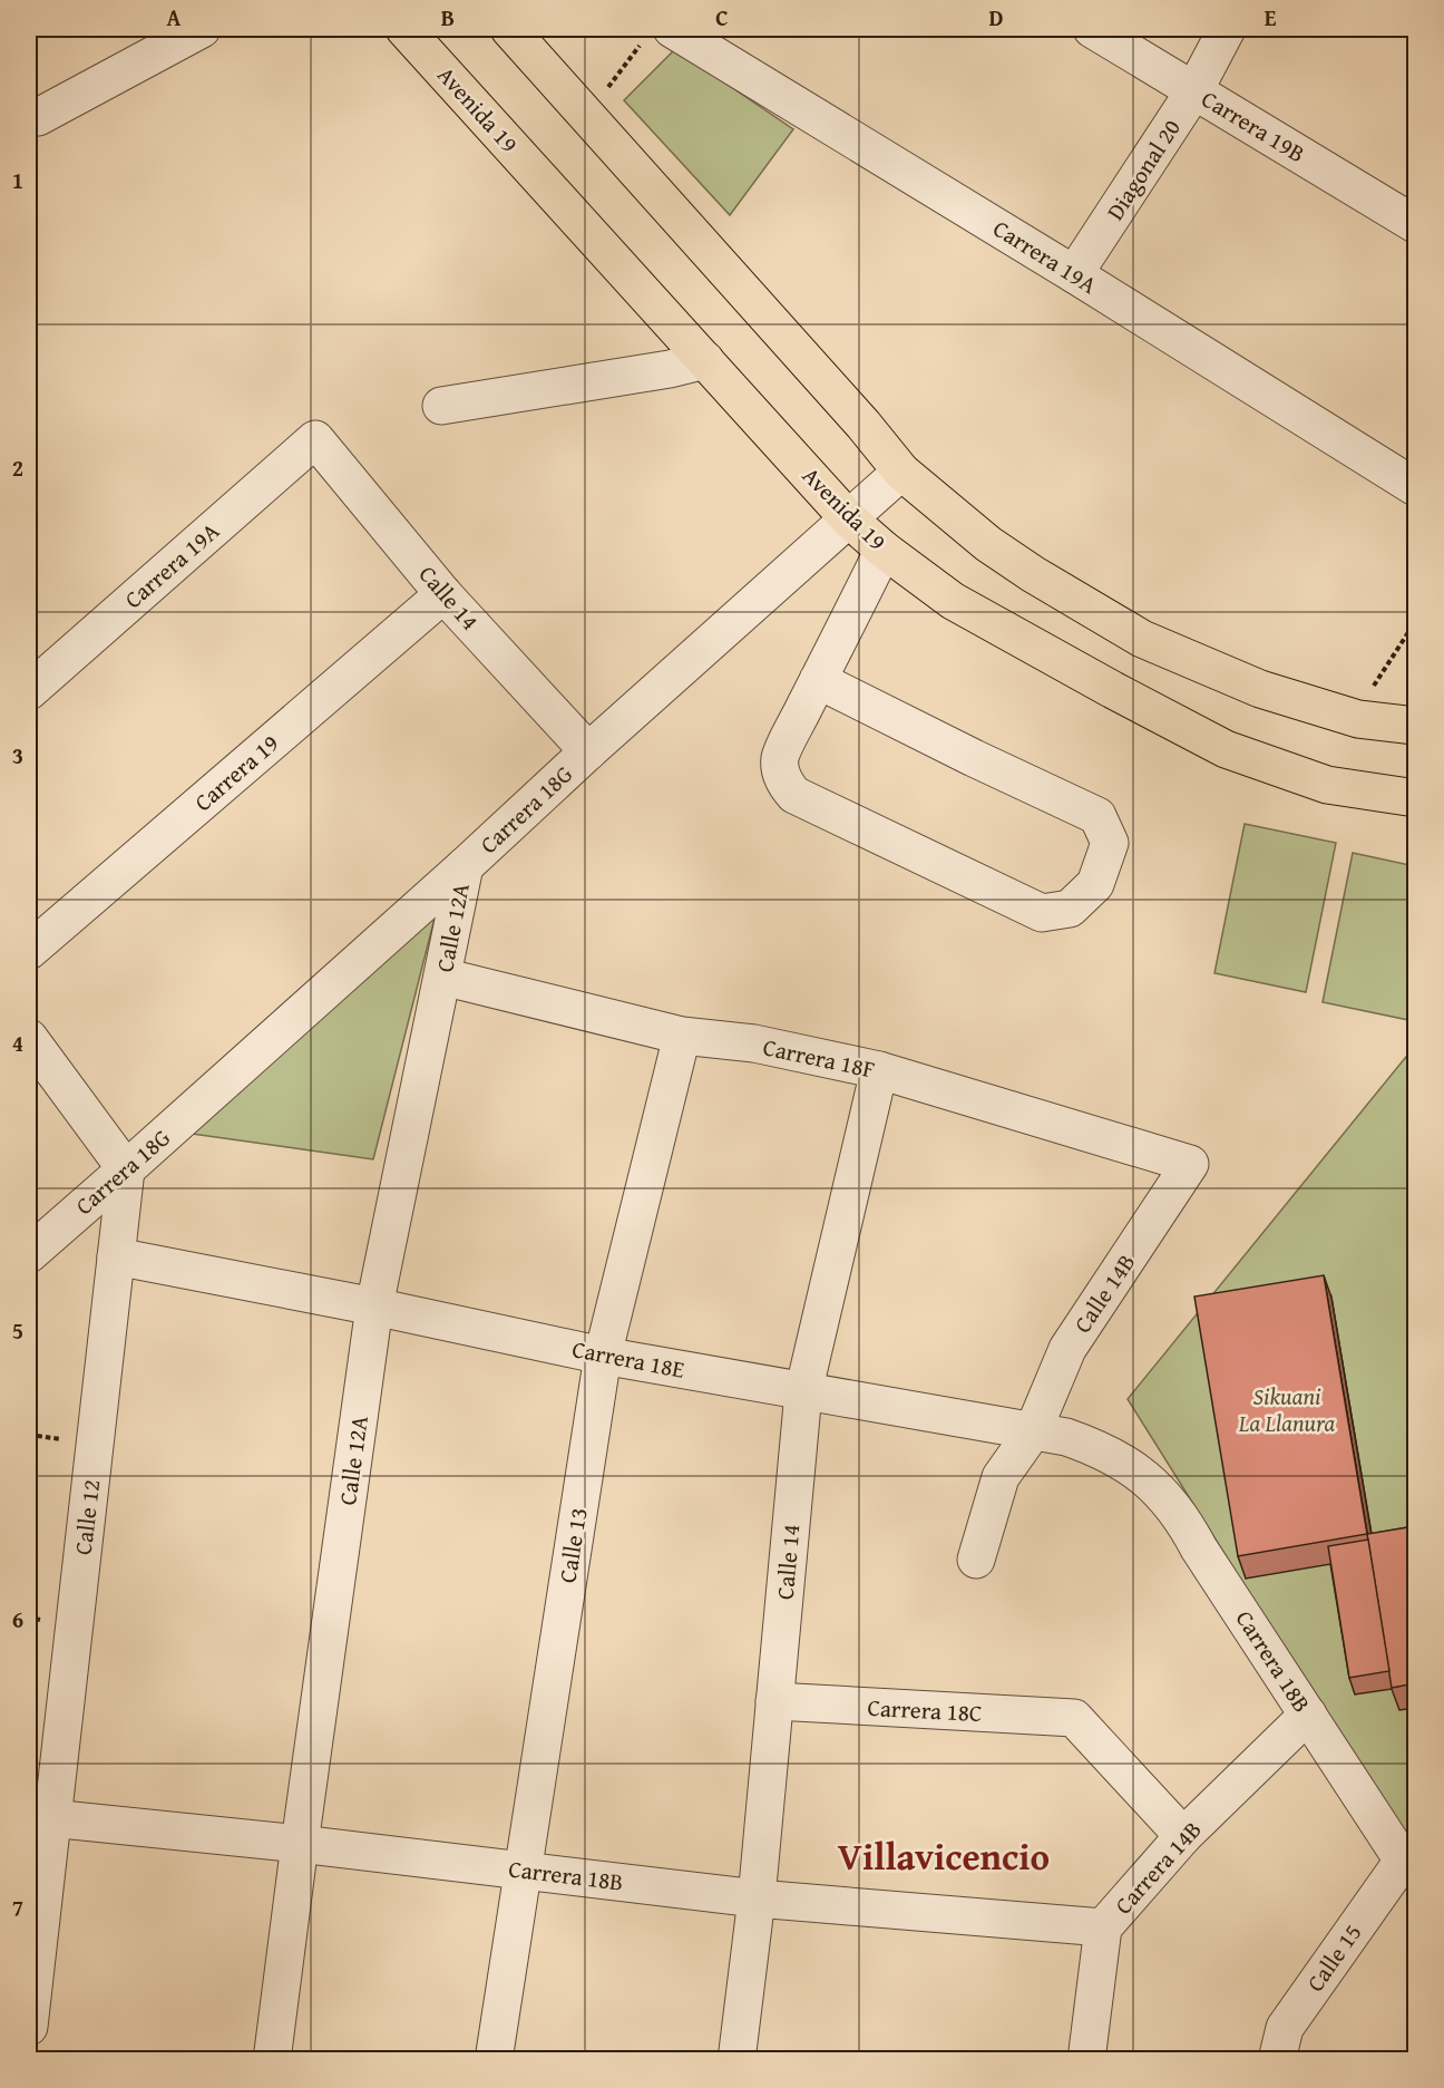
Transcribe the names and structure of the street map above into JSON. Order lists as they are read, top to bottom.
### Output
{
  "streets": {
    "main road": ["Avenida 19"],
    "street": [
      "Carrera 19B",
      "Diagonal 20",
      "Carrera 19A",
      "Calle 14",
      "Carrera 19",
      "Carrera 18G",
      "Calle 12A",
      "Carrera 18F",
      "Calle 14B",
      "Carrera 18E",
      "Calle 12",
      "Calle 13",
      "Carrera 18B",
      "Carrera 18C",
      "Carrera 14B",
      "Calle 15"
    ]
  },
  "crossings": [
    ["Avenida 19", "Carrera 18G"],
    ["Carrera 19B", "Diagonal 20"],
    ["Diagonal 20", "Carrera 19A"],
    ["Carrera 19A", "Calle 14"],
    ["Calle 14", "Carrera 19"],
    ["Calle 14", "Carrera 18G"],
    ["Calle 14", "Carrera 18F"],
    ["Calle 14", "Carrera 18E"],
    ["Calle 14", "Carrera 18B"],
    ["Calle 14", "Carrera 18C"],
    ["Carrera 18G", "Calle 12A"],
    ["Carrera 18G", "Calle 12"],
    ["Calle 12A", "Carrera 18F"],
    ["Calle 12A", "Carrera 18E"],
    ["Calle 12A", "Carrera 18B"],
    ["Carrera 18F", "Calle 14B"],
    ["Carrera 18F", "Calle 13"],
    ["Calle 14B", "Carrera 18E"],
    ["Carrera 18E", "Calle 12"],
    ["Carrera 18E", "Calle 13"],
    ["Carrera 18E", "Carrera 18B"],
    ["Calle 12", "Carrera 18B"],
    ["Calle 13", "Carrera 18B"],
    ["Carrera 18B", "Carrera 14B"],
    ["Carrera 18B", "Calle 15"],
    ["Carrera 18C", "Carrera 14B"]
  ],
  "districts": ["Villavicencio"],
  "parks": ["Sikuani La Llanura"],
  "grid": {
    "columns": [
      "A",
      "B",
      "C",
      "D",
      "E"
    ],
    "rows": [
      "1",
      "2",
      "3",
      "4",
      "5",
      "6",
      "7"
    ]
  }
}
